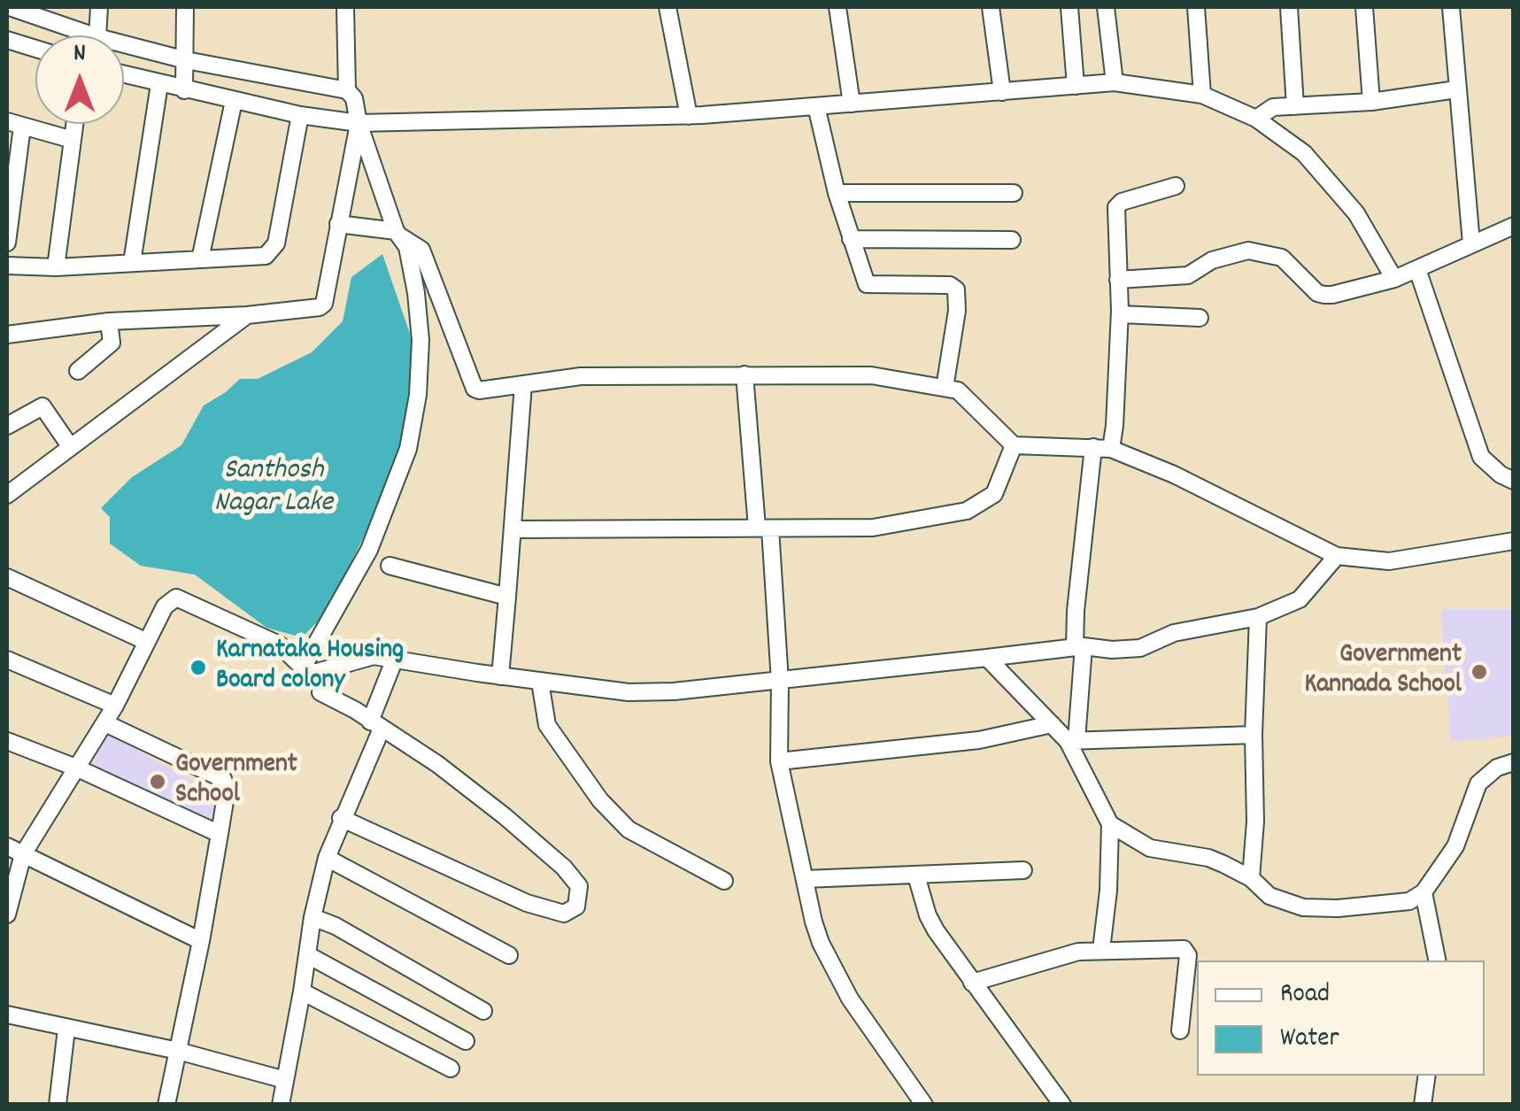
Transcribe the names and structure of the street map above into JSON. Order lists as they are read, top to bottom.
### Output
{
  "water": ["Santhosh Nagar Lake"],
  "places": ["Karnataka Housing Board colony", "Government Kannada School", "Government School"],
  "legend": ["Road", "Water"],
  "north": "top"
}
